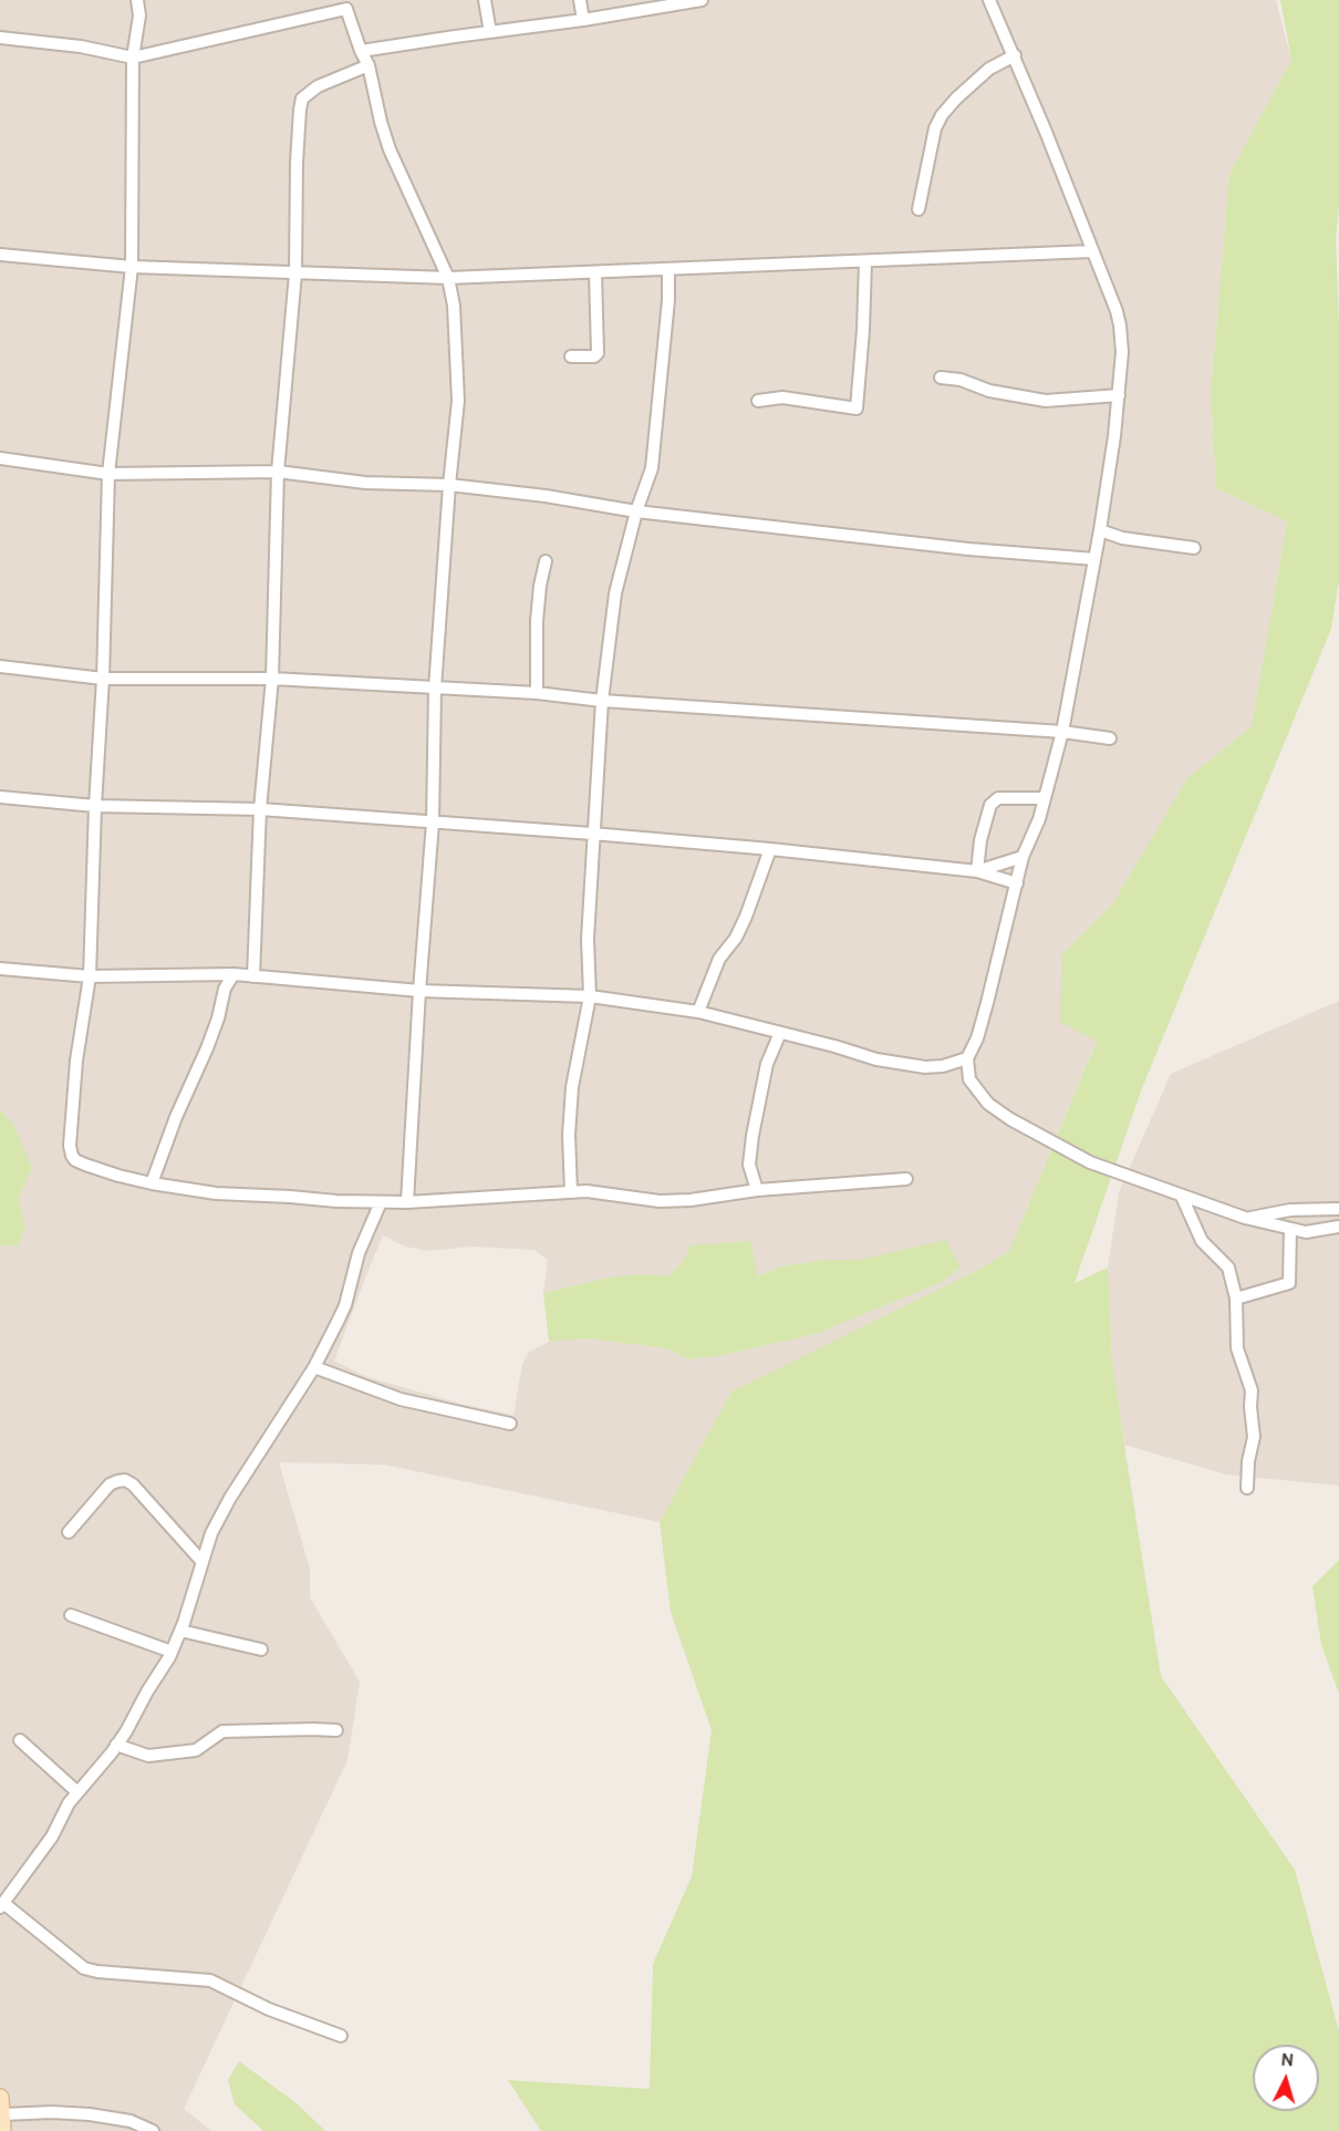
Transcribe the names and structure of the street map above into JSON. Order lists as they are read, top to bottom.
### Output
{
  "north": "top"
}
